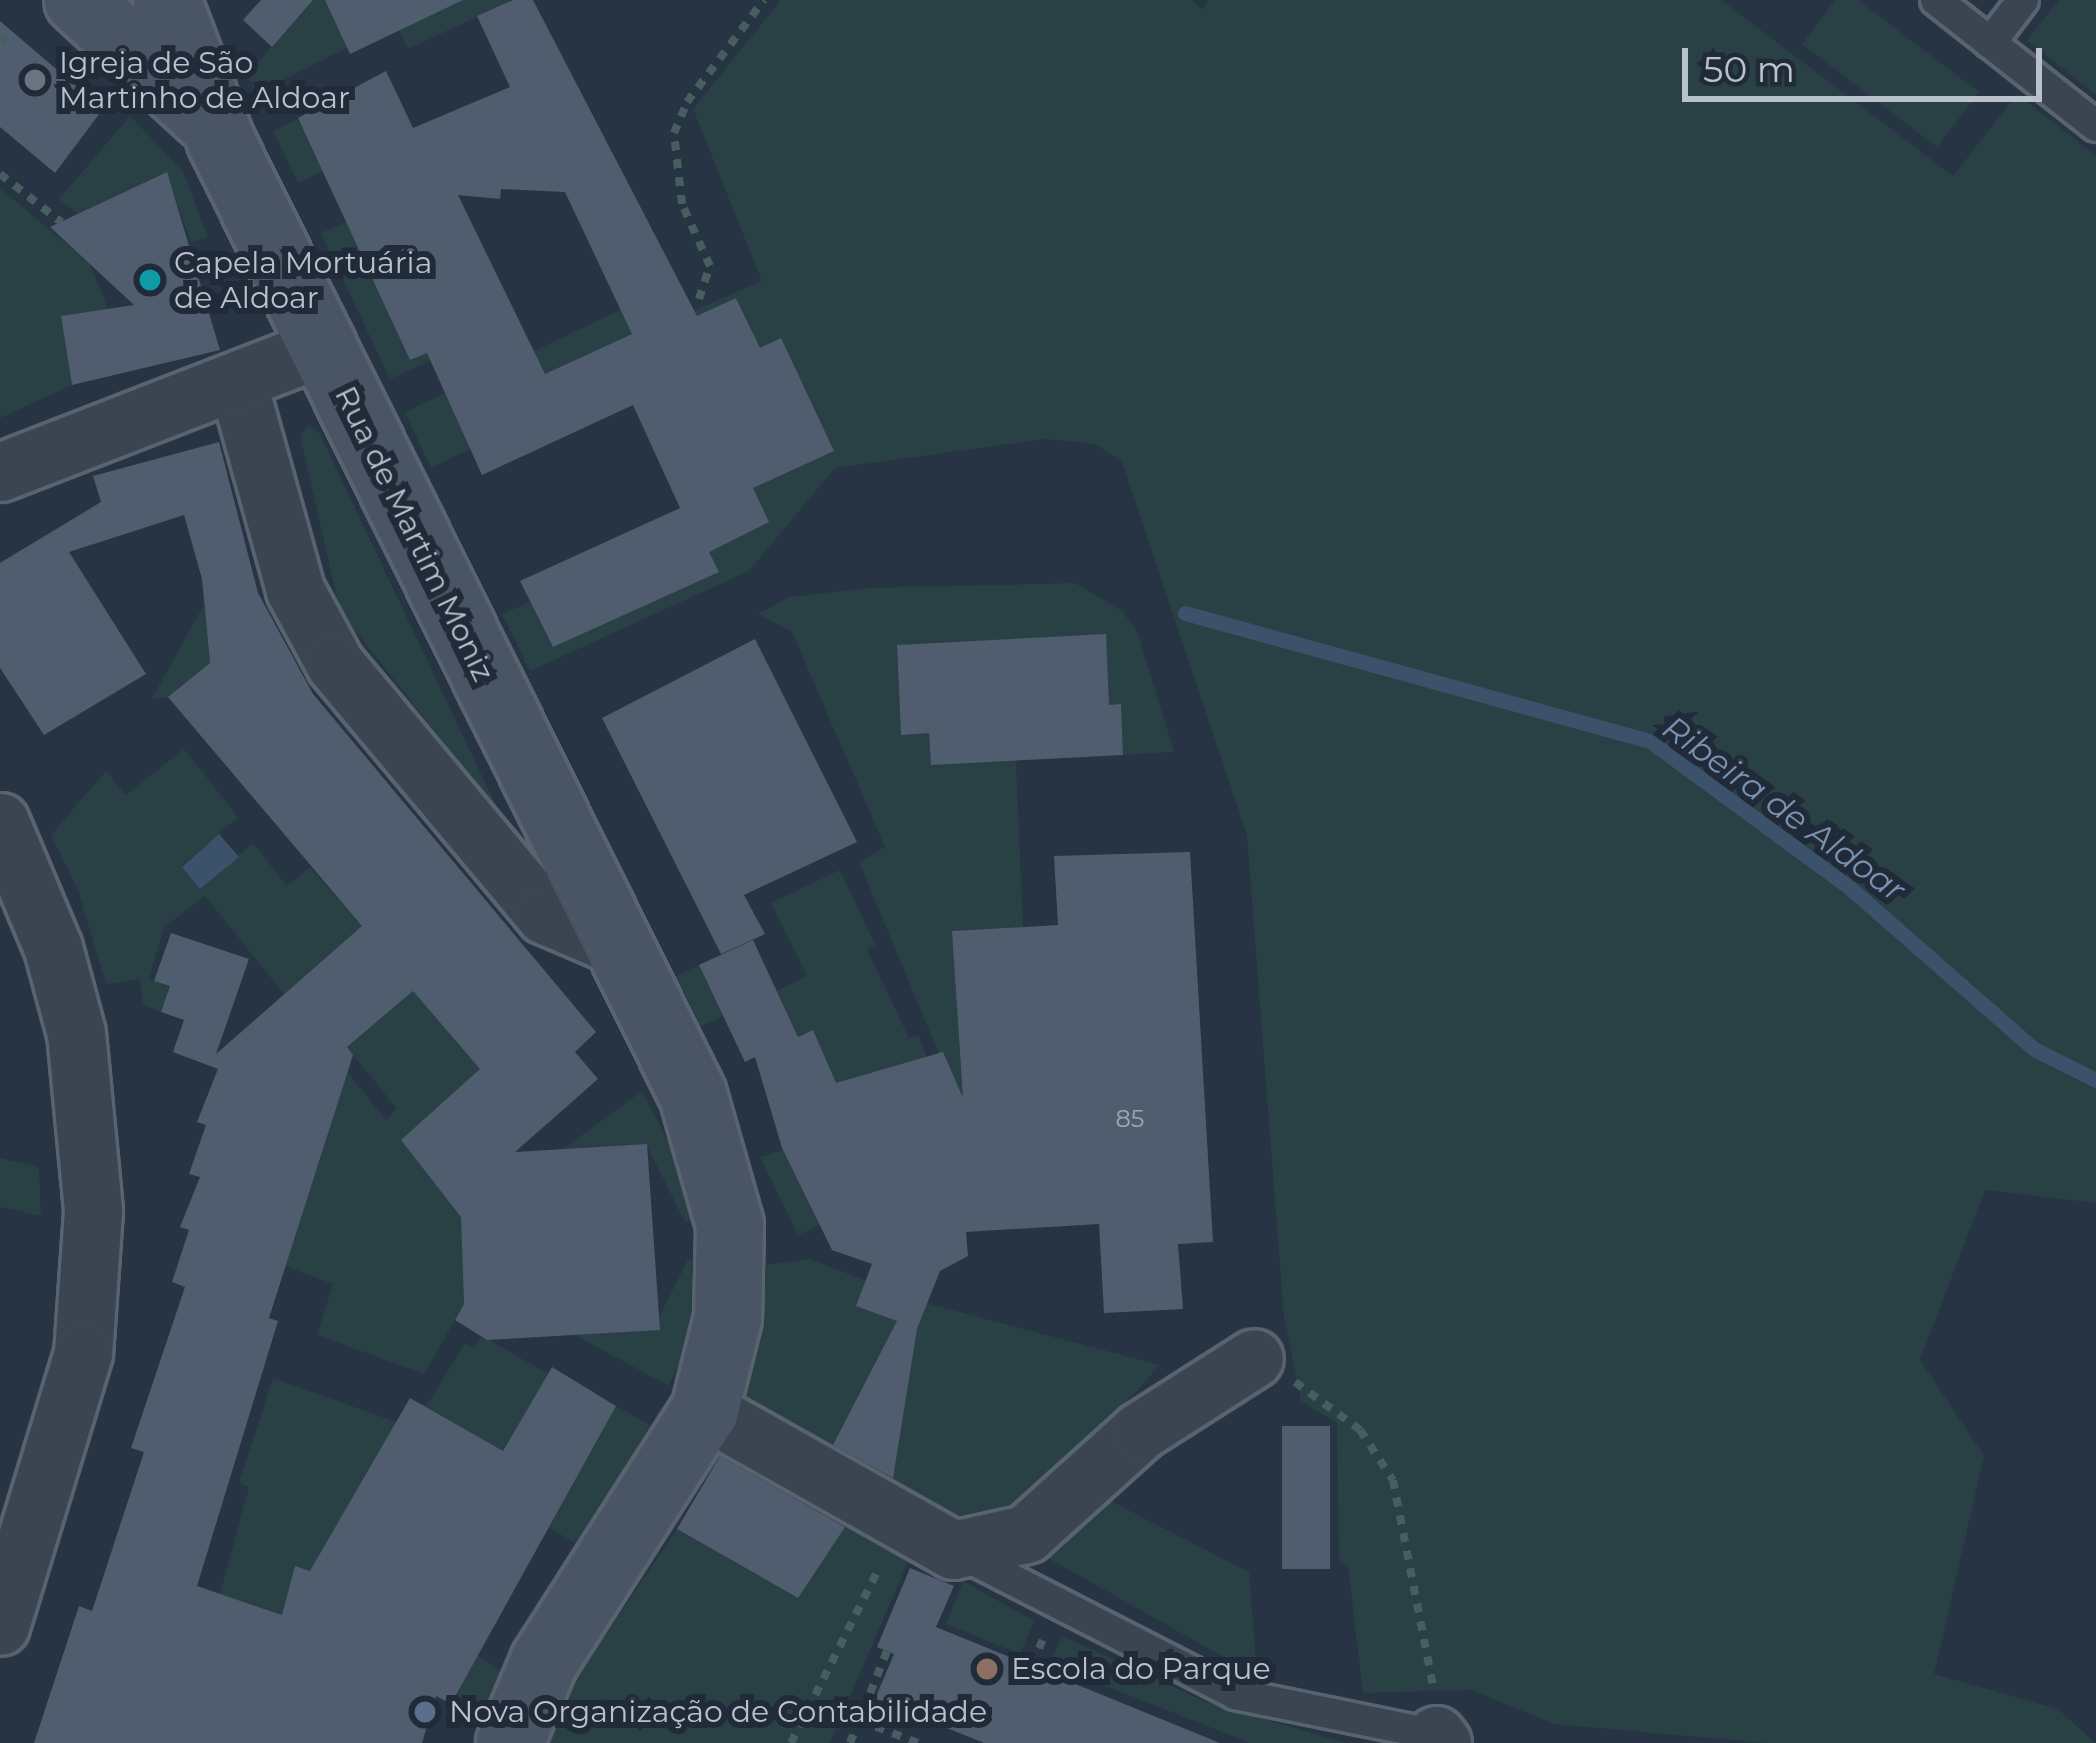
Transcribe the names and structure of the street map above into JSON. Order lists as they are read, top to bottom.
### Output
{
  "streets": {
    "street": ["Rua de Martim Moniz"]
  },
  "water": ["Ribeira de Aldoar"],
  "places": [
    "Igreja de São Martinho de Aldoar",
    "Capela Mortuária de Aldoar",
    "Escola do Parque",
    "Nova Organização de Contabilidade"
  ],
  "house_numbers": ["85"],
  "scale_bar": "50 m"
}
